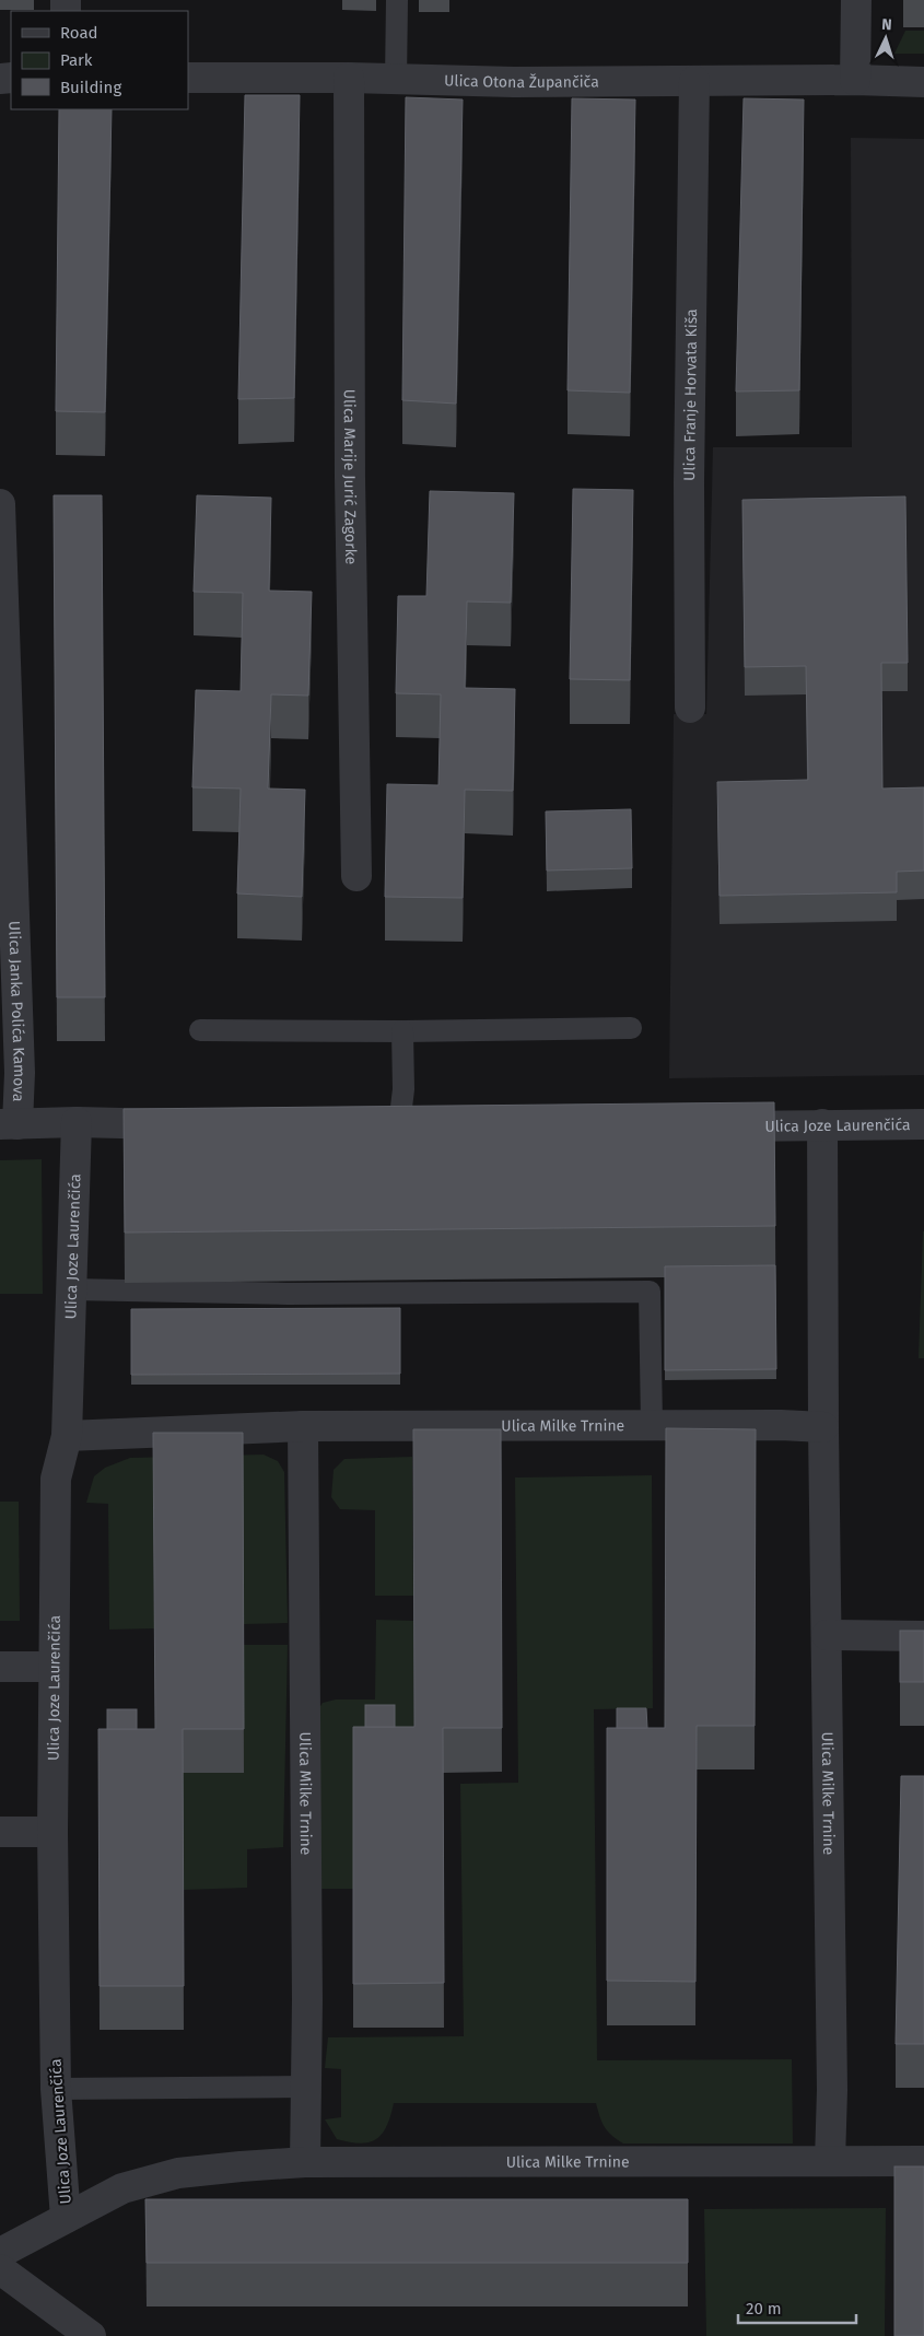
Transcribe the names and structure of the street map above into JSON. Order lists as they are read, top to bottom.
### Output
{
  "streets": {
    "street": [
      "Ulica Otona Župančiča",
      "Ulica Franje Horvata Kiša",
      "Ulica Marije Jurić Zagorke",
      "Ulica Janka Polića Kamova",
      "Ulica Joze Laurenčića",
      "Ulica Milke Trnine"
    ]
  },
  "crossings": [
    ["Ulica Otona Župančiča", "Ulica Franje Horvata Kiša"],
    ["Ulica Otona Župančiča", "Ulica Marije Jurić Zagorke"],
    ["Ulica Joze Laurenčića", "Ulica Milke Trnine"]
  ],
  "legend": ["Road", "Park", "Building"],
  "scale_bar": "20 m",
  "north": "top"
}
